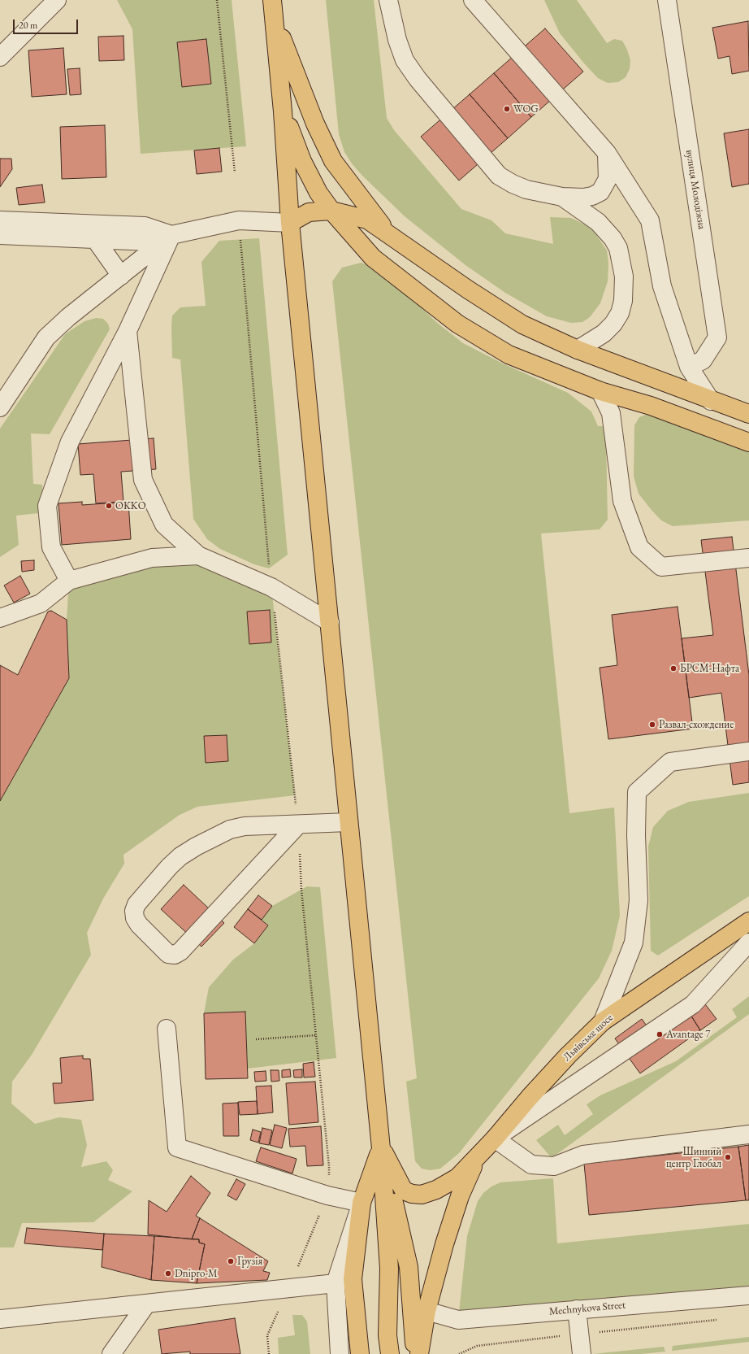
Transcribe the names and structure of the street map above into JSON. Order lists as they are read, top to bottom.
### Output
{
  "streets": {
    "highway": ["Львівське шосе"],
    "street": ["вулиця Молодіжна", "Mechnykova Street"]
  },
  "places": [
    "WOG",
    "OKKO",
    "БРСМ-Нафта",
    "Развал-схождение",
    "Avantage 7",
    "Шинний центр Глобал",
    "Грузія",
    "Dnipro-M"
  ],
  "scale_bar": "20 m"
}
